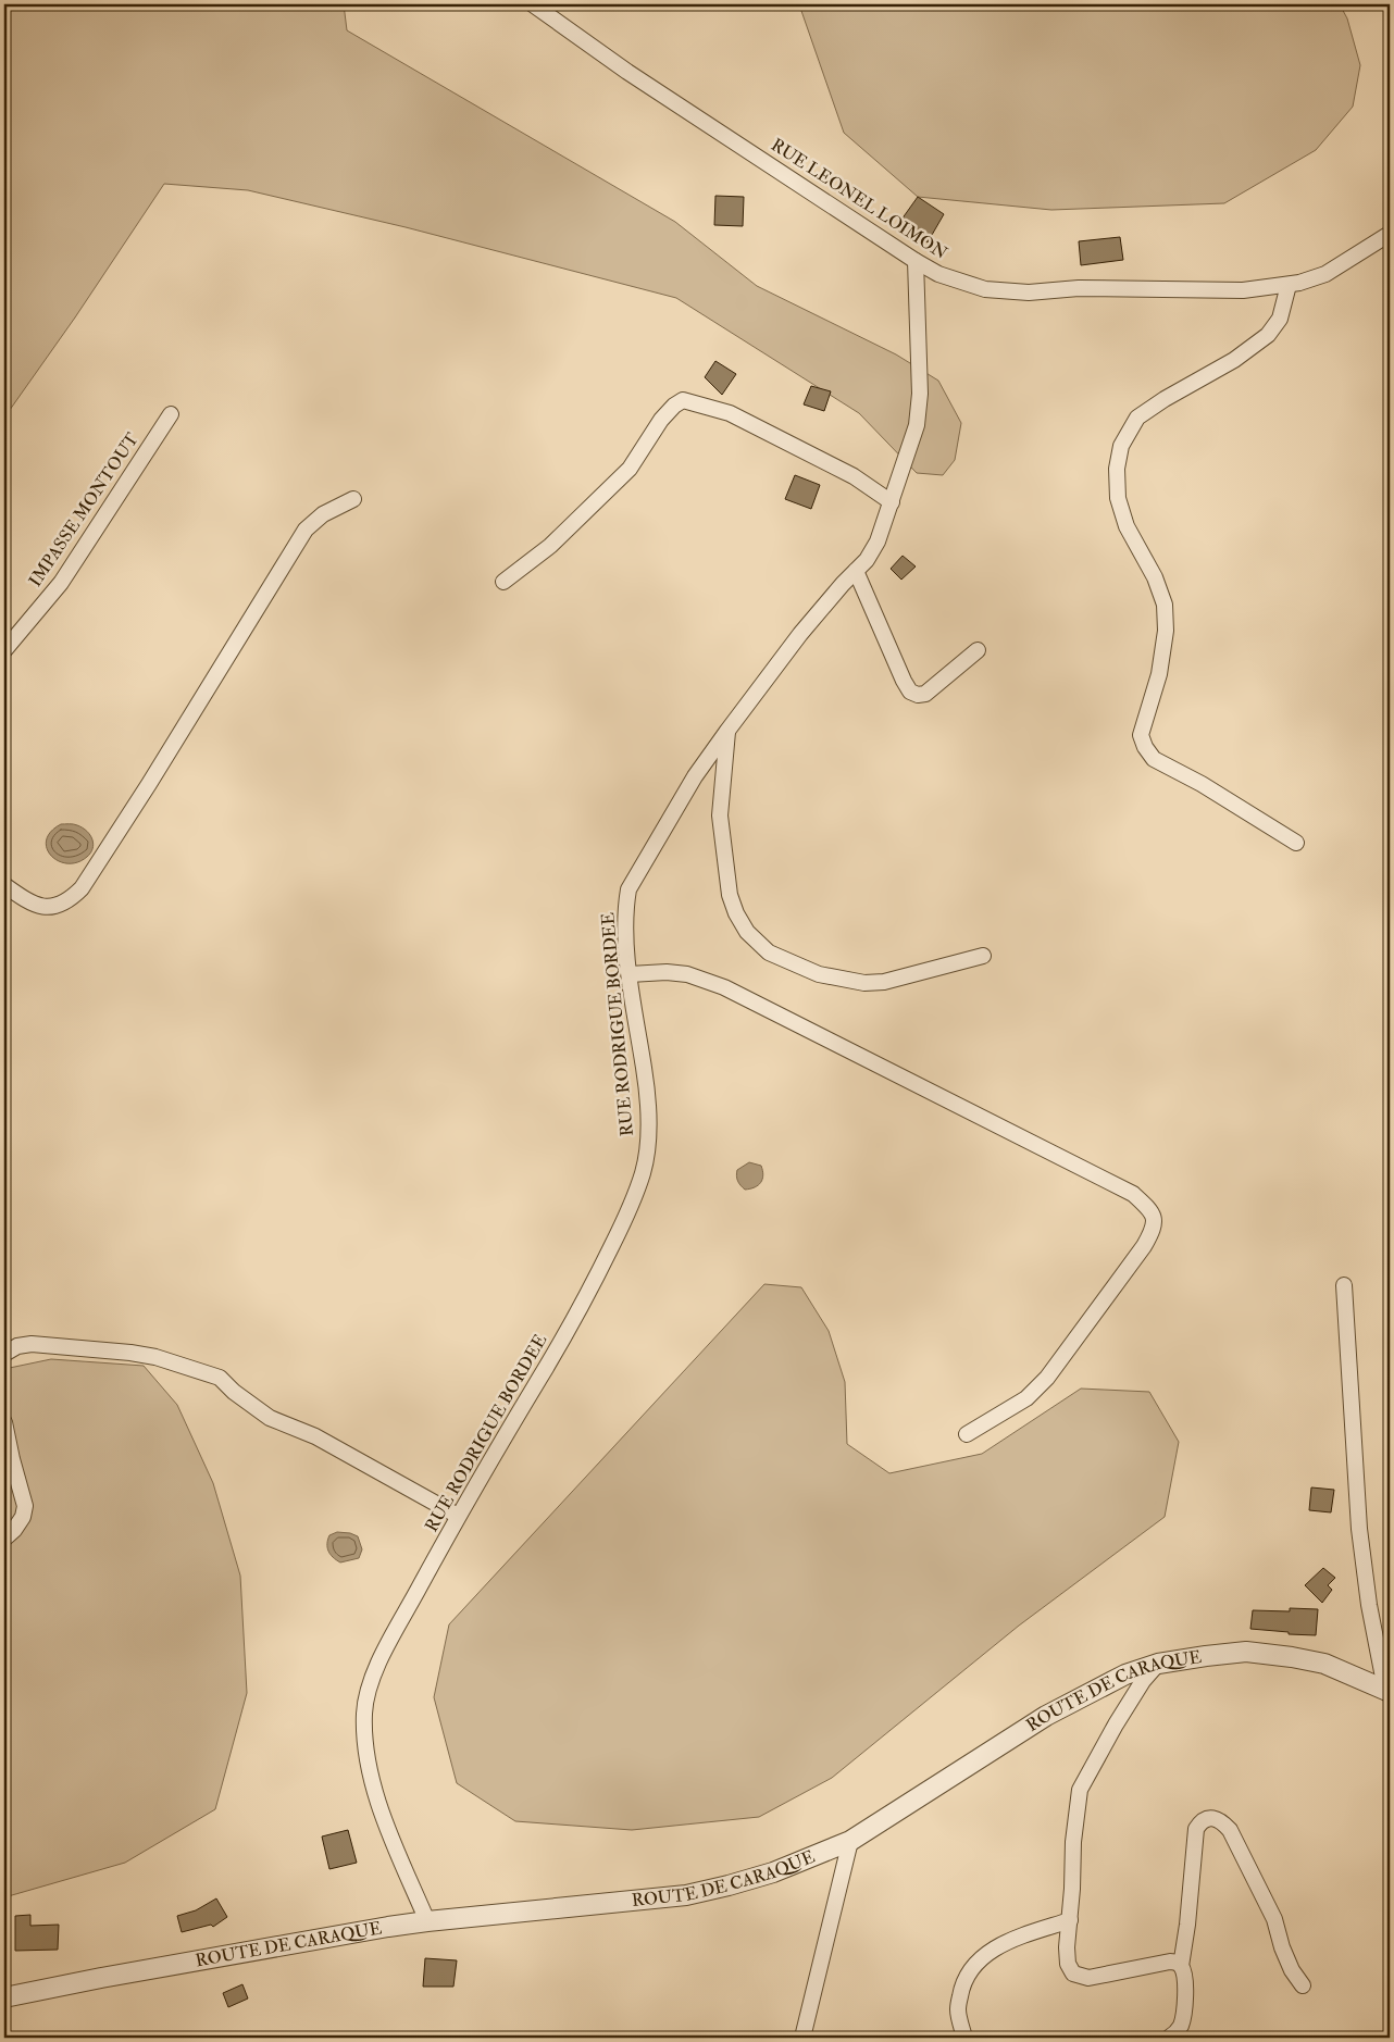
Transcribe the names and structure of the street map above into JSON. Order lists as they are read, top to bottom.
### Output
{
  "streets": {
    "street": [
      "RUE LEONEL LOIMON",
      "IMPASSE MONTOUT",
      "RUE RODRIGUE BORDEE",
      "ROUTE DE CARAQUE"
    ]
  },
  "crossings": [
    ["RUE LEONEL LOIMON", "RUE RODRIGUE BORDEE"],
    ["RUE RODRIGUE BORDEE", "ROUTE DE CARAQUE"]
  ]
}
